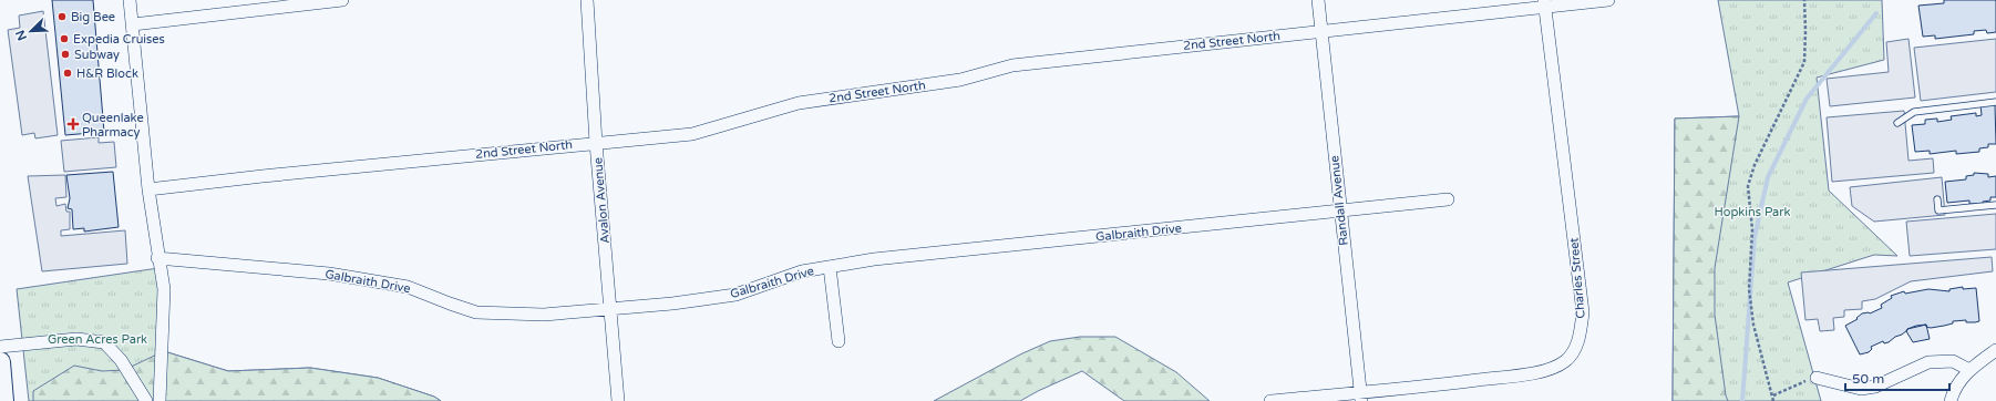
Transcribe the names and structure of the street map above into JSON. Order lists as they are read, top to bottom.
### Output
{
  "streets": {
    "street": [
      "2nd Street North",
      "Avalon Avenue",
      "Randall Avenue",
      "Galbraith Drive",
      "Charles Street"
    ]
  },
  "crossings": [
    ["2nd Street North", "Avalon Avenue"],
    ["2nd Street North", "Randall Avenue"],
    ["2nd Street North", "Charles Street"],
    ["Avalon Avenue", "Galbraith Drive"],
    ["Randall Avenue", "Galbraith Drive"],
    ["Randall Avenue", "Charles Street"]
  ],
  "parks": ["Hopkins Park", "Green Acres Park"],
  "places": {
    "other": [
      "Big Bee",
      "Expedia Cruises",
      "Subway",
      "H&R Block"
    ],
    "health": ["Queenlake Pharmacy"]
  },
  "scale_bar": "50 m",
  "north": "bottom left"
}
